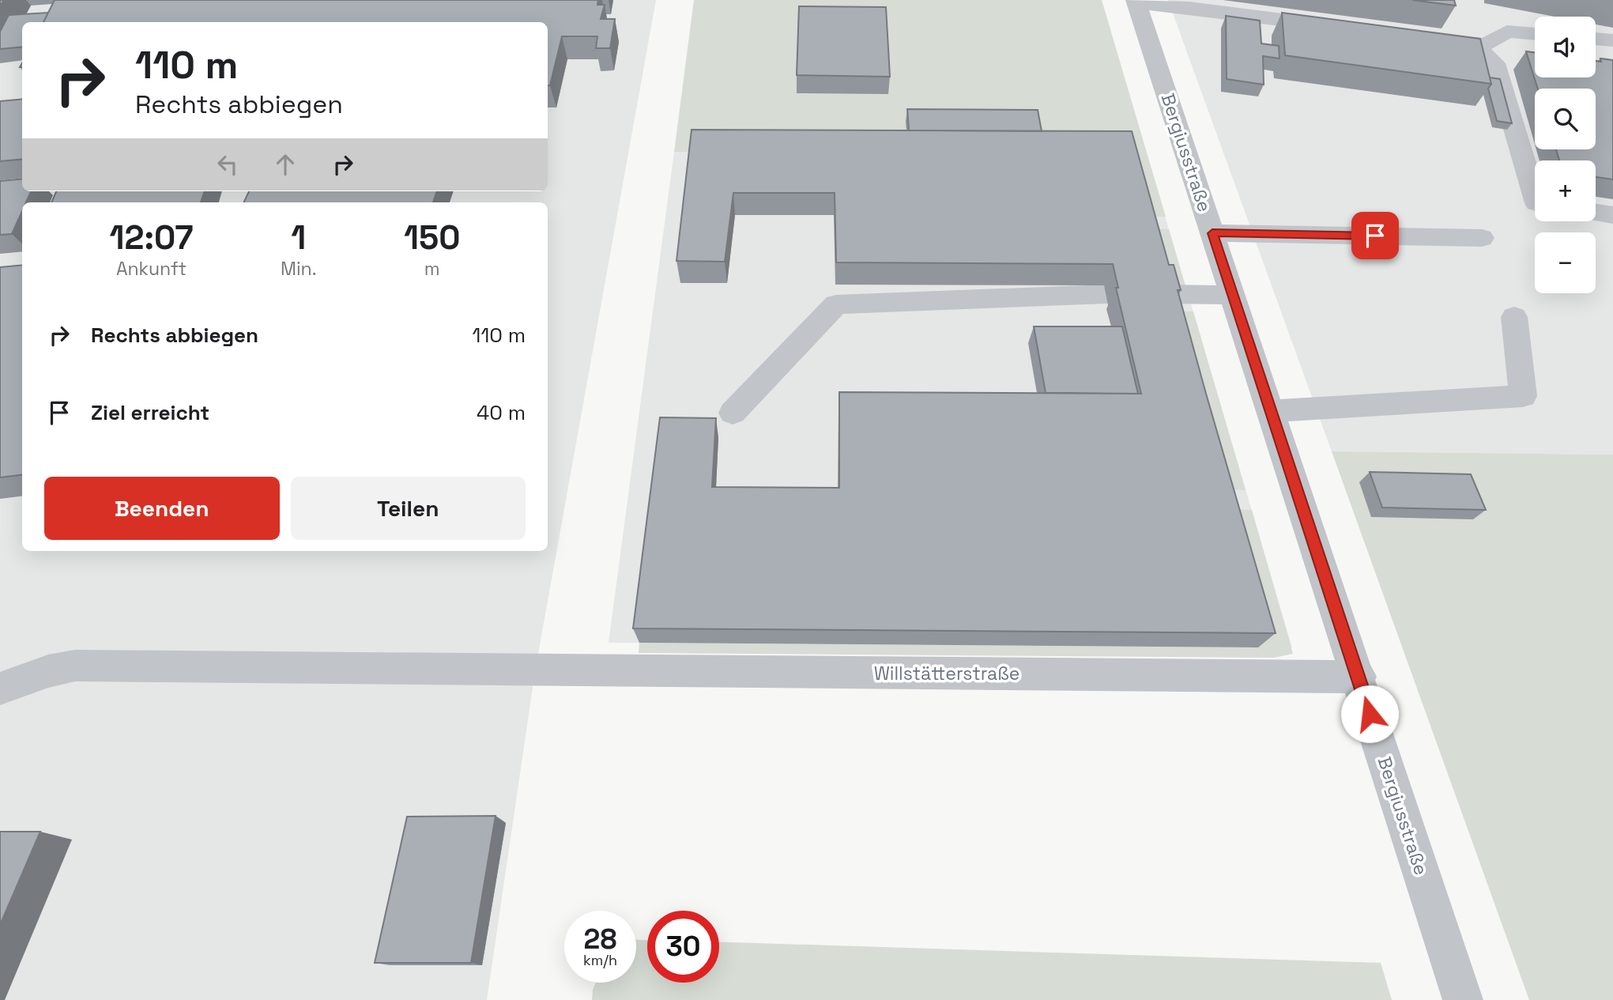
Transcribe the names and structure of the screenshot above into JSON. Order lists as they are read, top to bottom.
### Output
{
  "streets": {
    "street": ["Bergiusstraße", "Willstätterstraße"]
  },
  "crossings": [
    ["Bergiusstraße", "Willstätterstraße"]
  ],
  "page": {
    "map_buttons": ["+", "−"],
    "turn": ["110 m", "Rechts abbiegen"],
    "eta": [
      "12:07",
      "Ankunft",
      "1",
      "Min.",
      "150",
      "m"
    ],
    "list": [
      {
        "name": "Rechts abbiegen",
        "value": "110 m"
      },
      {
        "name": "Ziel erreicht",
        "value": "40 m"
      }
    ],
    "buttons": ["Beenden", "Teilen"],
    "speed": "28 km/h",
    "limit": "30"
  }
}
